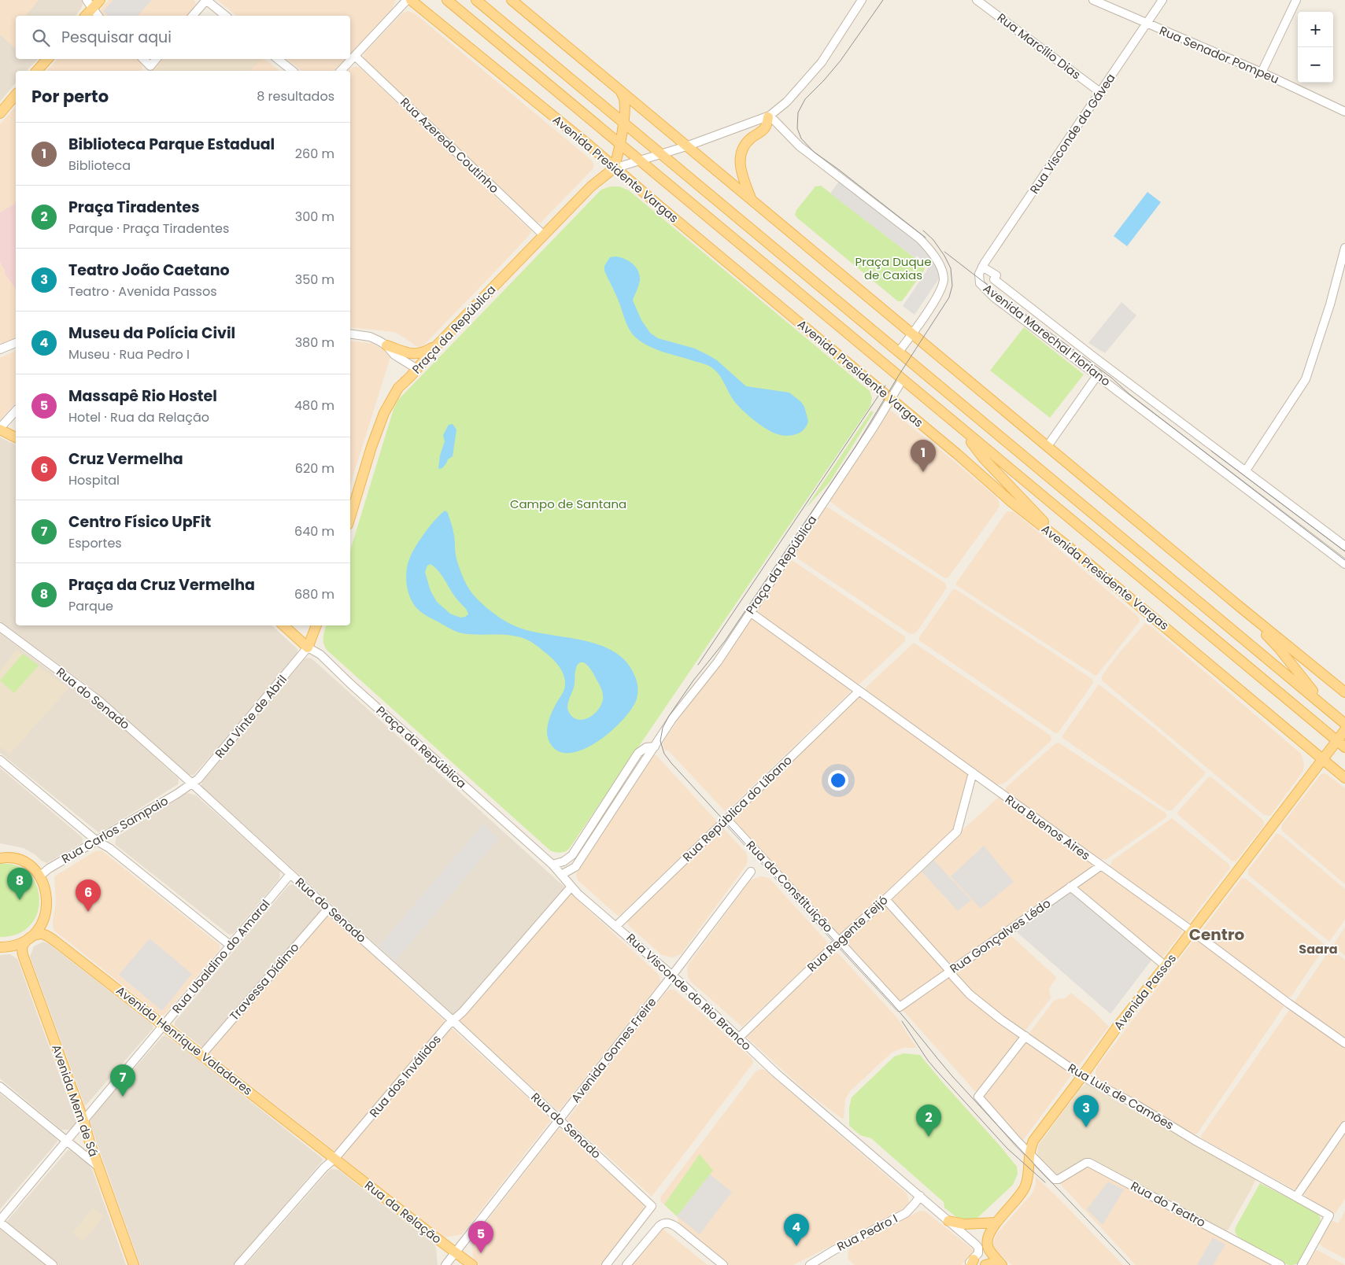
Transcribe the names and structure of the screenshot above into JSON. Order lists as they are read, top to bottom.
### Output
{
  "streets": {
    "main road": [
      "Avenida Presidente Vargas",
      "Praça da República",
      "Avenida Passos",
      "Avenida Henrique Valadares",
      "Avenida Mem de Sá",
      "Rua da Relação"
    ],
    "street": [
      "Rua Marcílio Dias",
      "Rua Senador Pompeu",
      "Rua Visconde da Gávea",
      "Rua Azeredo Coutinho",
      "Avenida Marechal Floriano",
      "Rua do Senado",
      "Rua Vinte de Abril",
      "Rua República do Líbano",
      "Rua Buenos Aires",
      "Rua Carlos Sampaio",
      "Rua da Constituição",
      "Rua Regente Feijó",
      "Rua Gonçalves Lédo",
      "Rua Ubaldino do Amaral",
      "Travessa Dídimo",
      "Rua Visconde do Rio Branco",
      "Avenida Gomes Freire",
      "Rua dos Inválidos",
      "Rua Luis de Camões",
      "Rua do Teatro",
      "Rua Pedro I"
    ]
  },
  "crossings": [
    ["Rua Marcílio Dias", "Rua Visconde da Gávea"],
    ["Rua Senador Pompeu", "Rua Visconde da Gávea"],
    ["Rua Visconde da Gávea", "Avenida Marechal Floriano"],
    ["Rua Azeredo Coutinho", "Praça da República"],
    ["Avenida Presidente Vargas", "Praça da República"],
    ["Avenida Presidente Vargas", "Avenida Passos"],
    ["Praça da República", "Rua Vinte de Abril"],
    ["Praça da República", "Rua Buenos Aires"],
    ["Praça da República", "Rua Visconde do Rio Branco"],
    ["Praça da República", "Rua dos Inválidos"],
    ["Rua do Senado", "Rua Vinte de Abril"],
    ["Rua do Senado", "Rua Carlos Sampaio"],
    ["Rua do Senado", "Rua Ubaldino do Amaral"],
    ["Rua do Senado", "Travessa Dídimo"],
    ["Rua do Senado", "Avenida Gomes Freire"],
    ["Rua do Senado", "Rua dos Inválidos"],
    ["Rua Vinte de Abril", "Rua Carlos Sampaio"],
    ["Rua República do Líbano", "Rua Buenos Aires"],
    ["Rua República do Líbano", "Rua da Constituição"],
    ["Rua República do Líbano", "Rua Visconde do Rio Branco"],
    ["Rua Buenos Aires", "Rua Regente Feijó"],
    ["Rua Buenos Aires", "Rua Gonçalves Lédo"],
    ["Rua Buenos Aires", "Avenida Passos"],
    ["Rua da Constituição", "Rua Regente Feijó"],
    ["Rua da Constituição", "Rua Gonçalves Lédo"],
    ["Rua Regente Feijó", "Rua Visconde do Rio Branco"],
    ["Rua Regente Feijó", "Rua Luis de Camões"],
    ["Rua Gonçalves Lédo", "Rua Luis de Camões"],
    ["Rua Ubaldino do Amaral", "Avenida Henrique Valadares"],
    ["Rua Ubaldino do Amaral", "Avenida Mem de Sá"],
    ["Travessa Dídimo", "Avenida Henrique Valadares"],
    ["Rua Visconde do Rio Branco", "Avenida Gomes Freire"],
    ["Rua Visconde do Rio Branco", "Rua dos Inválidos"],
    ["Rua Visconde do Rio Branco", "Rua Pedro I"],
    ["Avenida Passos", "Rua Luis de Camões"],
    ["Avenida Passos", "Rua do Teatro"],
    ["Avenida Henrique Valadares", "Rua dos Inválidos"],
    ["Avenida Henrique Valadares", "Avenida Mem de Sá"],
    ["Avenida Henrique Valadares", "Rua da Relação"],
    ["Avenida Gomes Freire", "Rua da Relação"],
    ["Rua dos Inválidos", "Rua da Relação"]
  ],
  "districts": ["Centro", "Saara"],
  "parks": ["Praça Duque de Caxias", "Campo de Santana"],
  "page": {
    "map_buttons": ["+", "−"],
    "search": "Pesquisar aqui",
    "heading": ["Por perto", "8 resultados"],
    "list": [
      {
        "mark": "1",
        "name": "Biblioteca Parque Estadual",
        "note": "Biblioteca",
        "value": "260 m"
      },
      {
        "mark": "2",
        "name": "Praça Tiradentes",
        "note": "Parque · Praça Tiradentes",
        "value": "300 m"
      },
      {
        "mark": "3",
        "name": "Teatro João Caetano",
        "note": "Teatro · Avenida Passos",
        "value": "350 m"
      },
      {
        "mark": "4",
        "name": "Museu da Polícia Civil",
        "note": "Museu · Rua Pedro I",
        "value": "380 m"
      },
      {
        "mark": "5",
        "name": "Massapê Rio Hostel",
        "note": "Hotel · Rua da Relação",
        "value": "480 m"
      },
      {
        "mark": "6",
        "name": "Cruz Vermelha",
        "note": "Hospital",
        "value": "620 m"
      },
      {
        "mark": "7",
        "name": "Centro Físico UpFit",
        "note": "Esportes",
        "value": "640 m"
      },
      {
        "mark": "8",
        "name": "Praça da Cruz Vermelha",
        "note": "Parque",
        "value": "680 m"
      }
    ],
    "pins": [
      "1",
      "8",
      "6",
      "7",
      "3",
      "2",
      "4",
      "5"
    ]
  }
}
